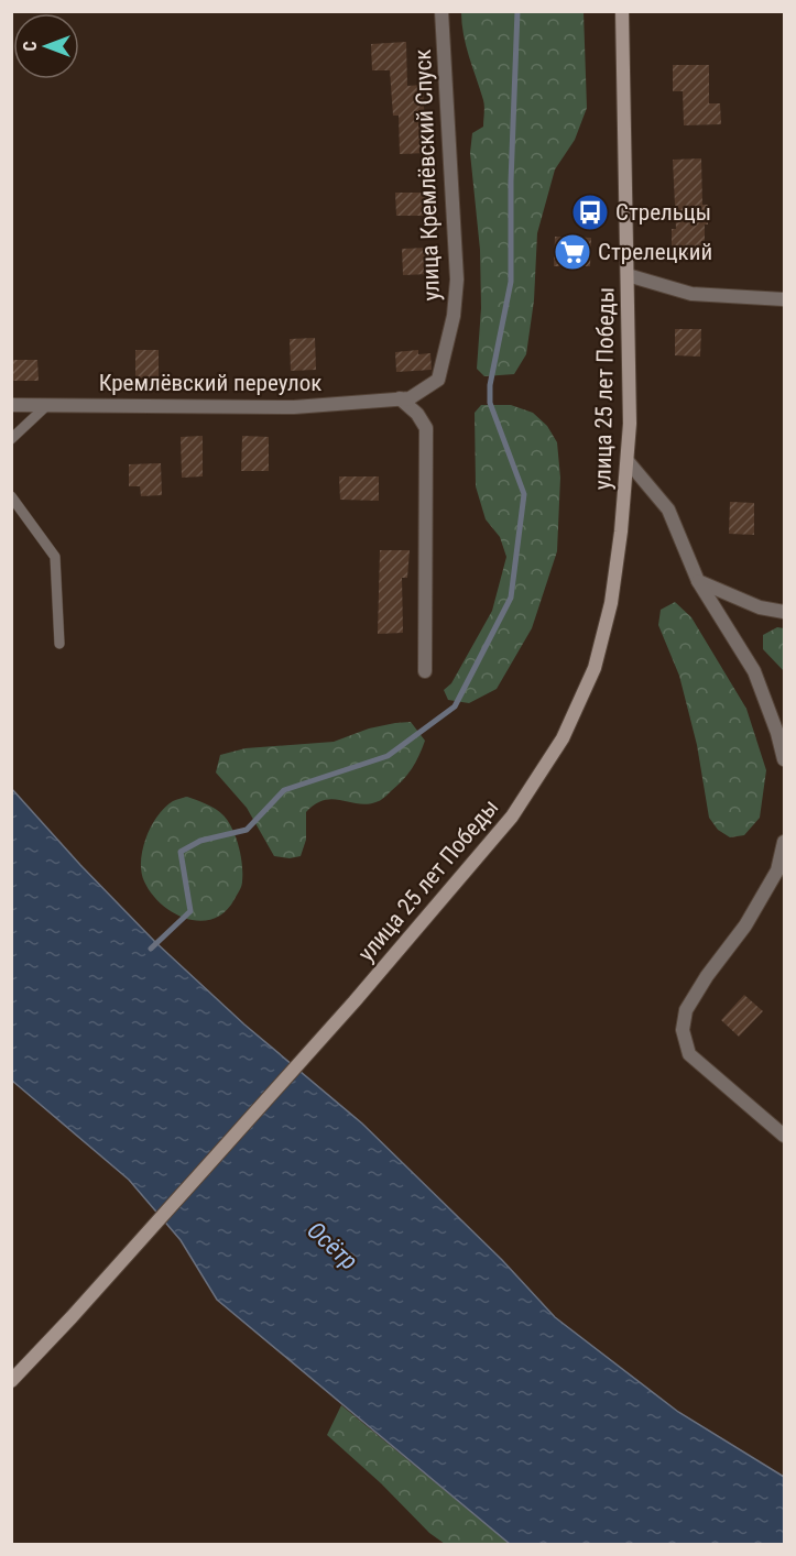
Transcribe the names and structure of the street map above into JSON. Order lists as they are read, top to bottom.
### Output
{
  "streets": {
    "main road": ["улица 25 лет Победы"],
    "street": ["улица Кремлёвский Спуск", "Кремлёвский переулок"]
  },
  "crossings": [
    ["улица Кремлёвский Спуск", "Кремлёвский переулок"]
  ],
  "water": ["Осётр"],
  "places": {
    "bus stop": ["Стрельцы"],
    "supermarket": ["Стрелецкий"]
  },
  "north": "left"
}
